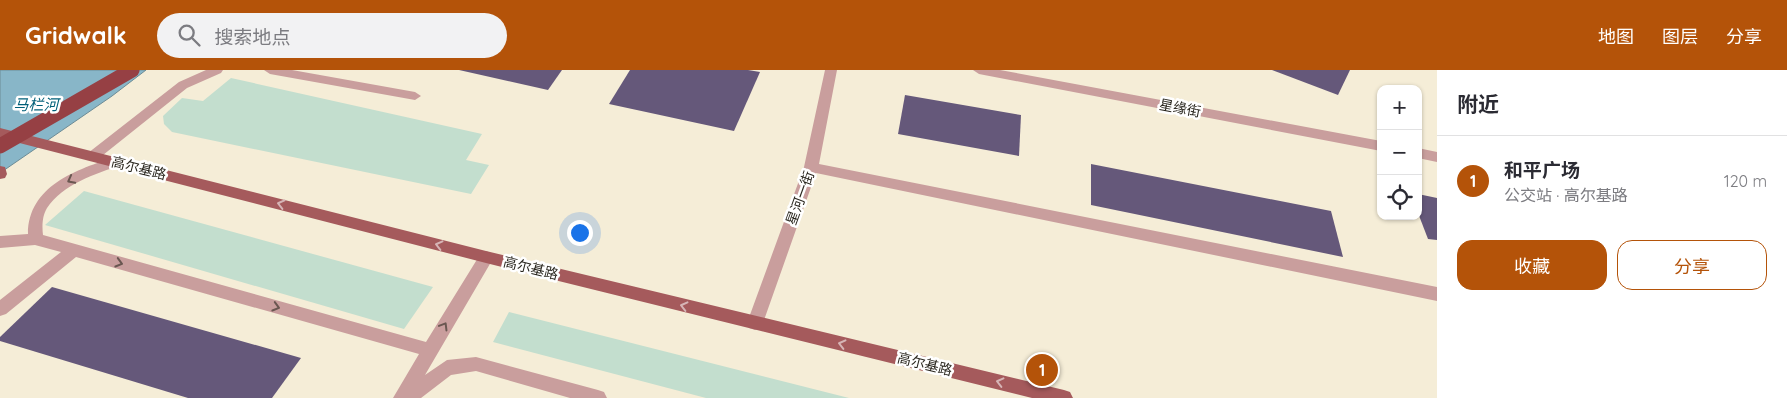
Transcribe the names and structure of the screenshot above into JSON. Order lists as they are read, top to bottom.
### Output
{
  "streets": {
    "main road": ["高尔基路"],
    "street": ["星缘街", "星河一街"]
  },
  "crossings": [
    ["高尔基路", "星河一街"]
  ],
  "one_way": ["高尔基路"],
  "water": ["马栏河"],
  "page": {
    "header": "Gridwalk",
    "search": "搜索地点",
    "nav": ["地图", "图层", "分享"],
    "heading": "附近",
    "map_buttons": ["+", "−"],
    "list": [
      {
        "mark": "1",
        "name": "和平广场",
        "note": "公交站 · 高尔基路",
        "value": "120 m"
      }
    ],
    "buttons": ["收藏", "分享"],
    "pins": "1"
  }
}
